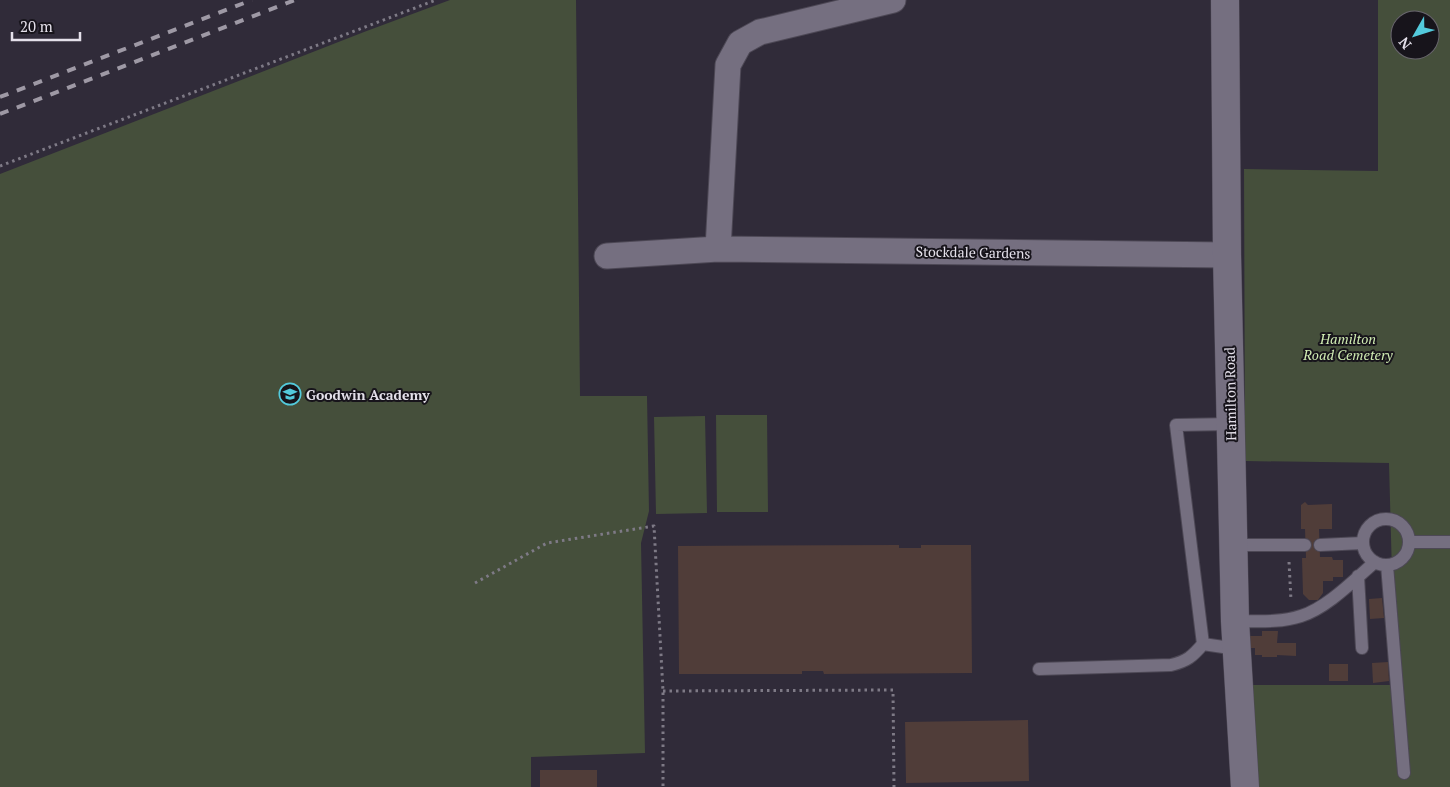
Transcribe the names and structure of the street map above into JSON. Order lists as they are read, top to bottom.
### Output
{
  "streets": {
    "main road": ["Hamilton Road"],
    "street": ["Stockdale Gardens"]
  },
  "crossings": [
    ["Stockdale Gardens", "Hamilton Road"]
  ],
  "parks": ["Hamilton Road Cemetery"],
  "places": {
    "school or university": ["Goodwin Academy"]
  },
  "scale_bar": "20 m",
  "north": "bottom left"
}
